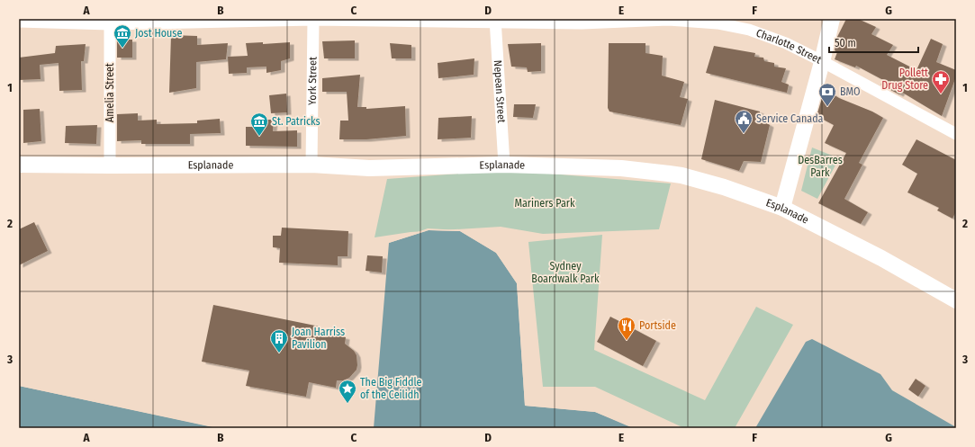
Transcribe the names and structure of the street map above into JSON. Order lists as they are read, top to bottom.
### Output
{
  "streets": {
    "street": [
      "Charlotte Street",
      "York Street",
      "Nepean Street",
      "Amelia Street",
      "Esplanade"
    ]
  },
  "crossings": [
    ["Charlotte Street", "York Street"],
    ["Charlotte Street", "Nepean Street"],
    ["Charlotte Street", "Amelia Street"],
    ["York Street", "Esplanade"],
    ["Nepean Street", "Esplanade"],
    ["Amelia Street", "Esplanade"]
  ],
  "parks": ["DesBarres Park", "Mariners Park", "Sydney Boardwalk Park"],
  "places": {
    "museum": ["Jost House", "St. Patricks"],
    "pharmacy": ["Pollett Drug Store"],
    "bank": ["BMO"],
    "public building": ["Service Canada"],
    "restaurant": ["Portside"],
    "building": ["Joan Harriss Pavilion"],
    "place": ["The Big Fiddle of the Ceilidh"]
  },
  "scale_bar": "50 m",
  "grid": {
    "columns": [
      "A",
      "B",
      "C",
      "D",
      "E",
      "F",
      "G"
    ],
    "rows": ["1", "2", "3"]
  }
}
